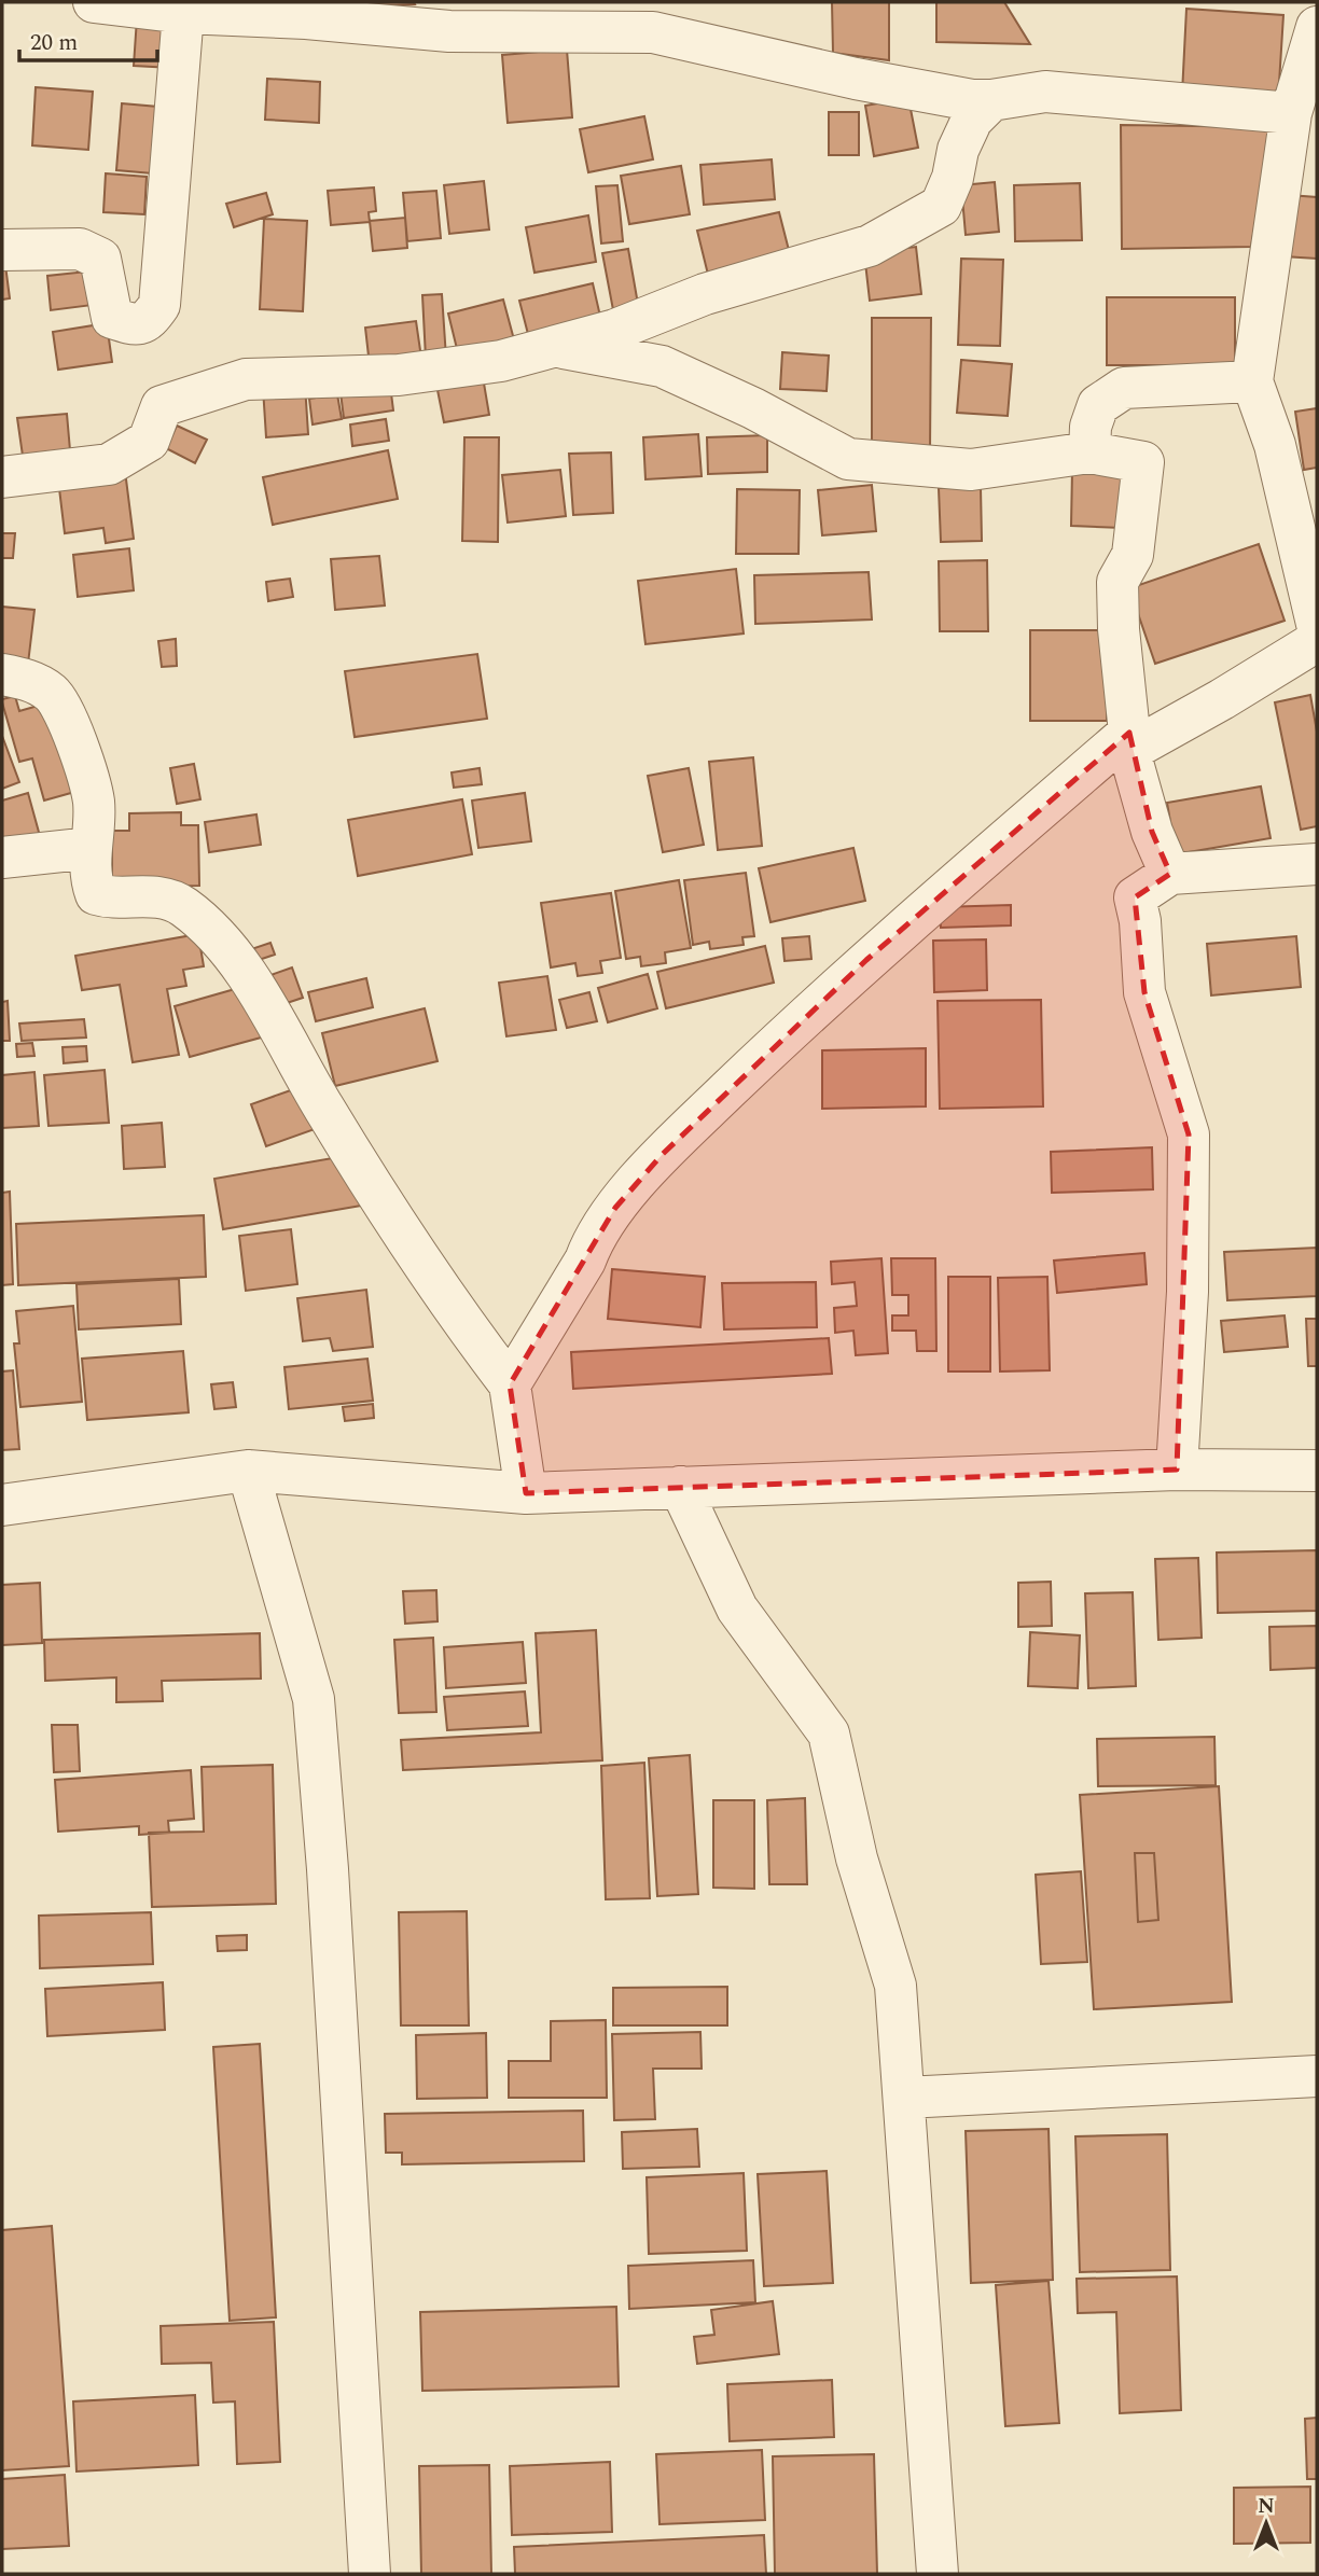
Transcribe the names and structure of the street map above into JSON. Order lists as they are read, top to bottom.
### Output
{
  "scale_bar": "20 m",
  "north": "top"
}
